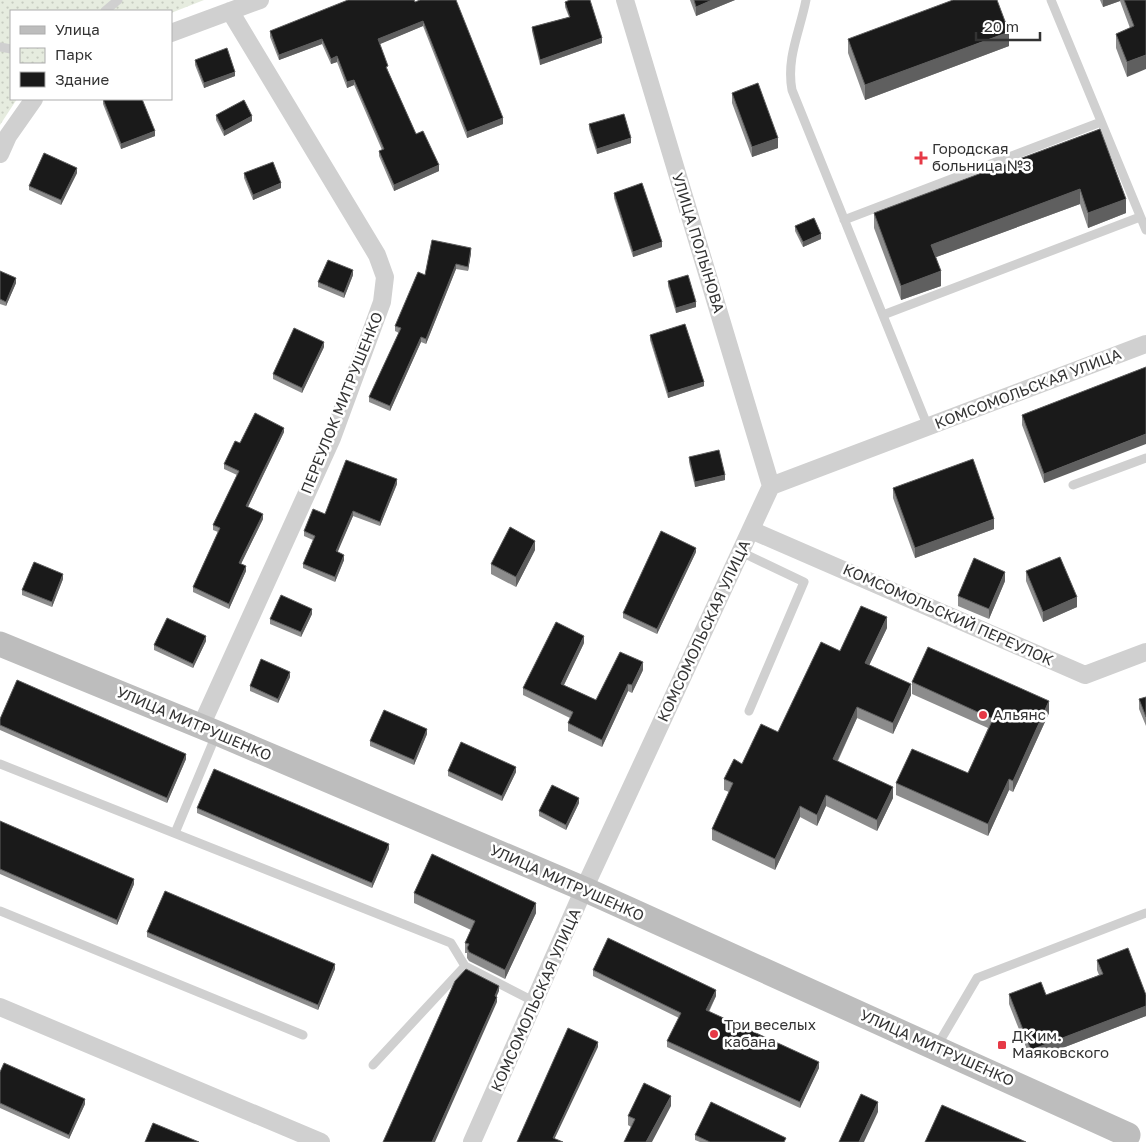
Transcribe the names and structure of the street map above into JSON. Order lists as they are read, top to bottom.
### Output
{
  "streets": {
    "street": [
      "УЛИЦА ПОЛЫНОВА",
      "КОМСОМОЛЬСКАЯ УЛИЦА",
      "ПЕРЕУЛОК МИТРУШЕНКО",
      "КОМСОМОЛЬСКИЙ ПЕРЕУЛОК",
      "УЛИЦА МИТРУШЕНКО"
    ]
  },
  "crossings": [
    ["УЛИЦА ПОЛЫНОВА", "КОМСОМОЛЬСКАЯ УЛИЦА"],
    ["КОМСОМОЛЬСКАЯ УЛИЦА", "КОМСОМОЛЬСКИЙ ПЕРЕУЛОК"],
    ["КОМСОМОЛЬСКАЯ УЛИЦА", "УЛИЦА МИТРУШЕНКО"],
    ["ПЕРЕУЛОК МИТРУШЕНКО", "УЛИЦА МИТРУШЕНКО"]
  ],
  "places": {
    "health": ["Городская больница №3"],
    "other": ["Альянс", "Три веселых кабана"],
    "transit": ["ДК им. Маяковского"]
  },
  "legend": ["Улица", "Парк", "Здание"],
  "scale_bar": "20 m"
}
